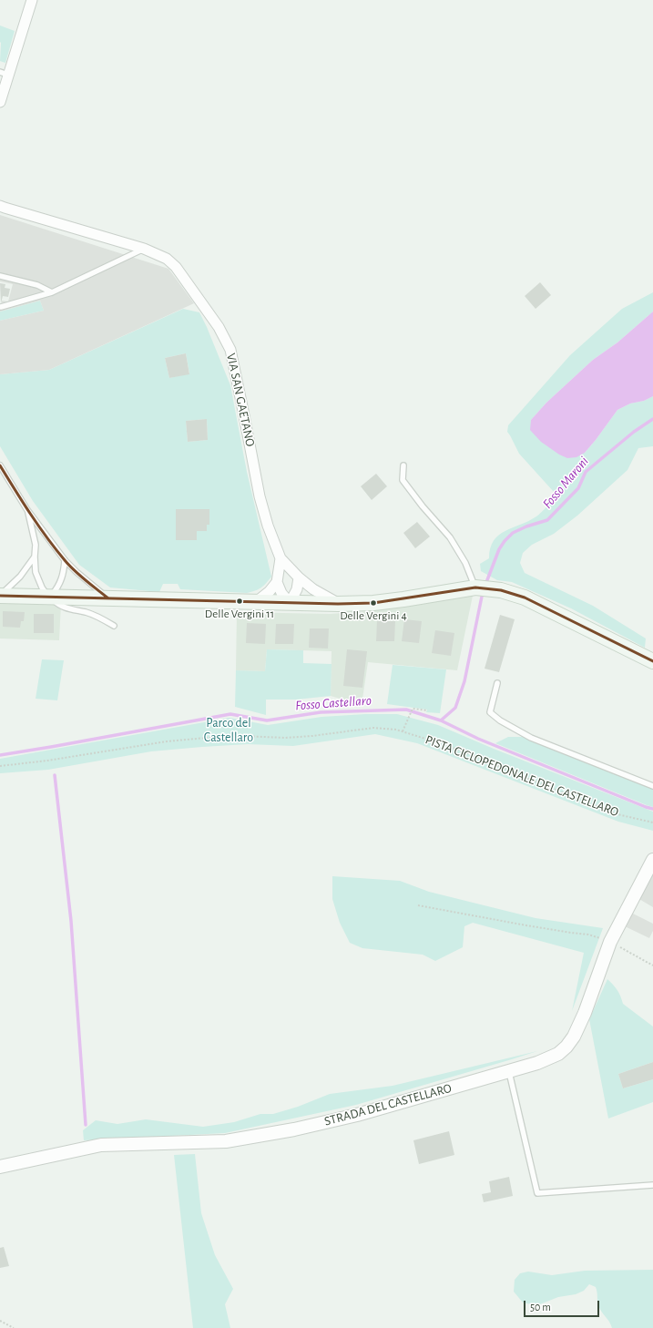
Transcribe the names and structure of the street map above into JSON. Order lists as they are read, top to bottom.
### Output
{
  "streets": {
    "street": ["VIA SAN GAETANO", "STRADA DEL CASTELLARO"],
    "path": ["PISTA CICLOPEDONALE DEL CASTELLARO"]
  },
  "water": ["Fosso Maroni", "Fosso Castellaro"],
  "parks": ["Parco del Castellaro"],
  "places": ["Delle Vergini 11", "Delle Vergini 4"],
  "scale_bar": "50 m"
}
